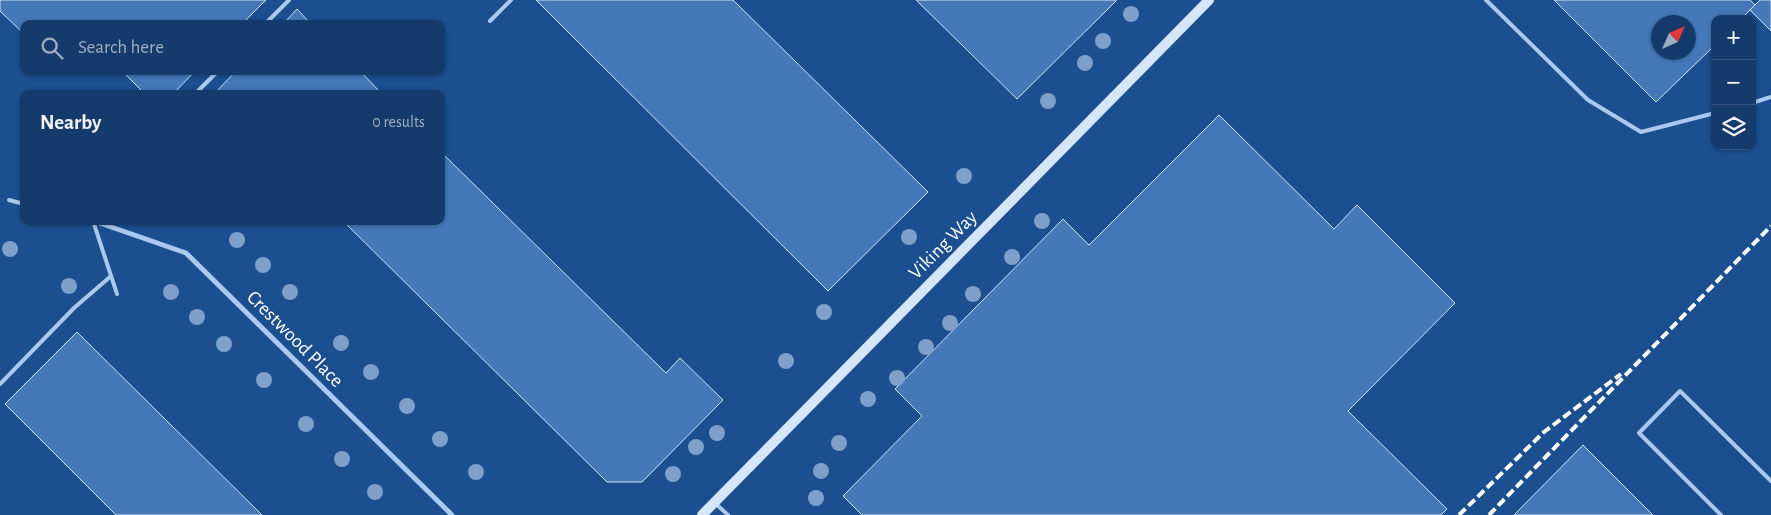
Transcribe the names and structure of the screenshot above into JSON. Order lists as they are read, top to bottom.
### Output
{
  "streets": {
    "street": ["Viking Way", "Crestwood Place"]
  },
  "north": "top right",
  "page": {
    "map_buttons": ["+", "−"],
    "search": "Search here",
    "heading": ["Nearby", "0 results"]
  }
}
